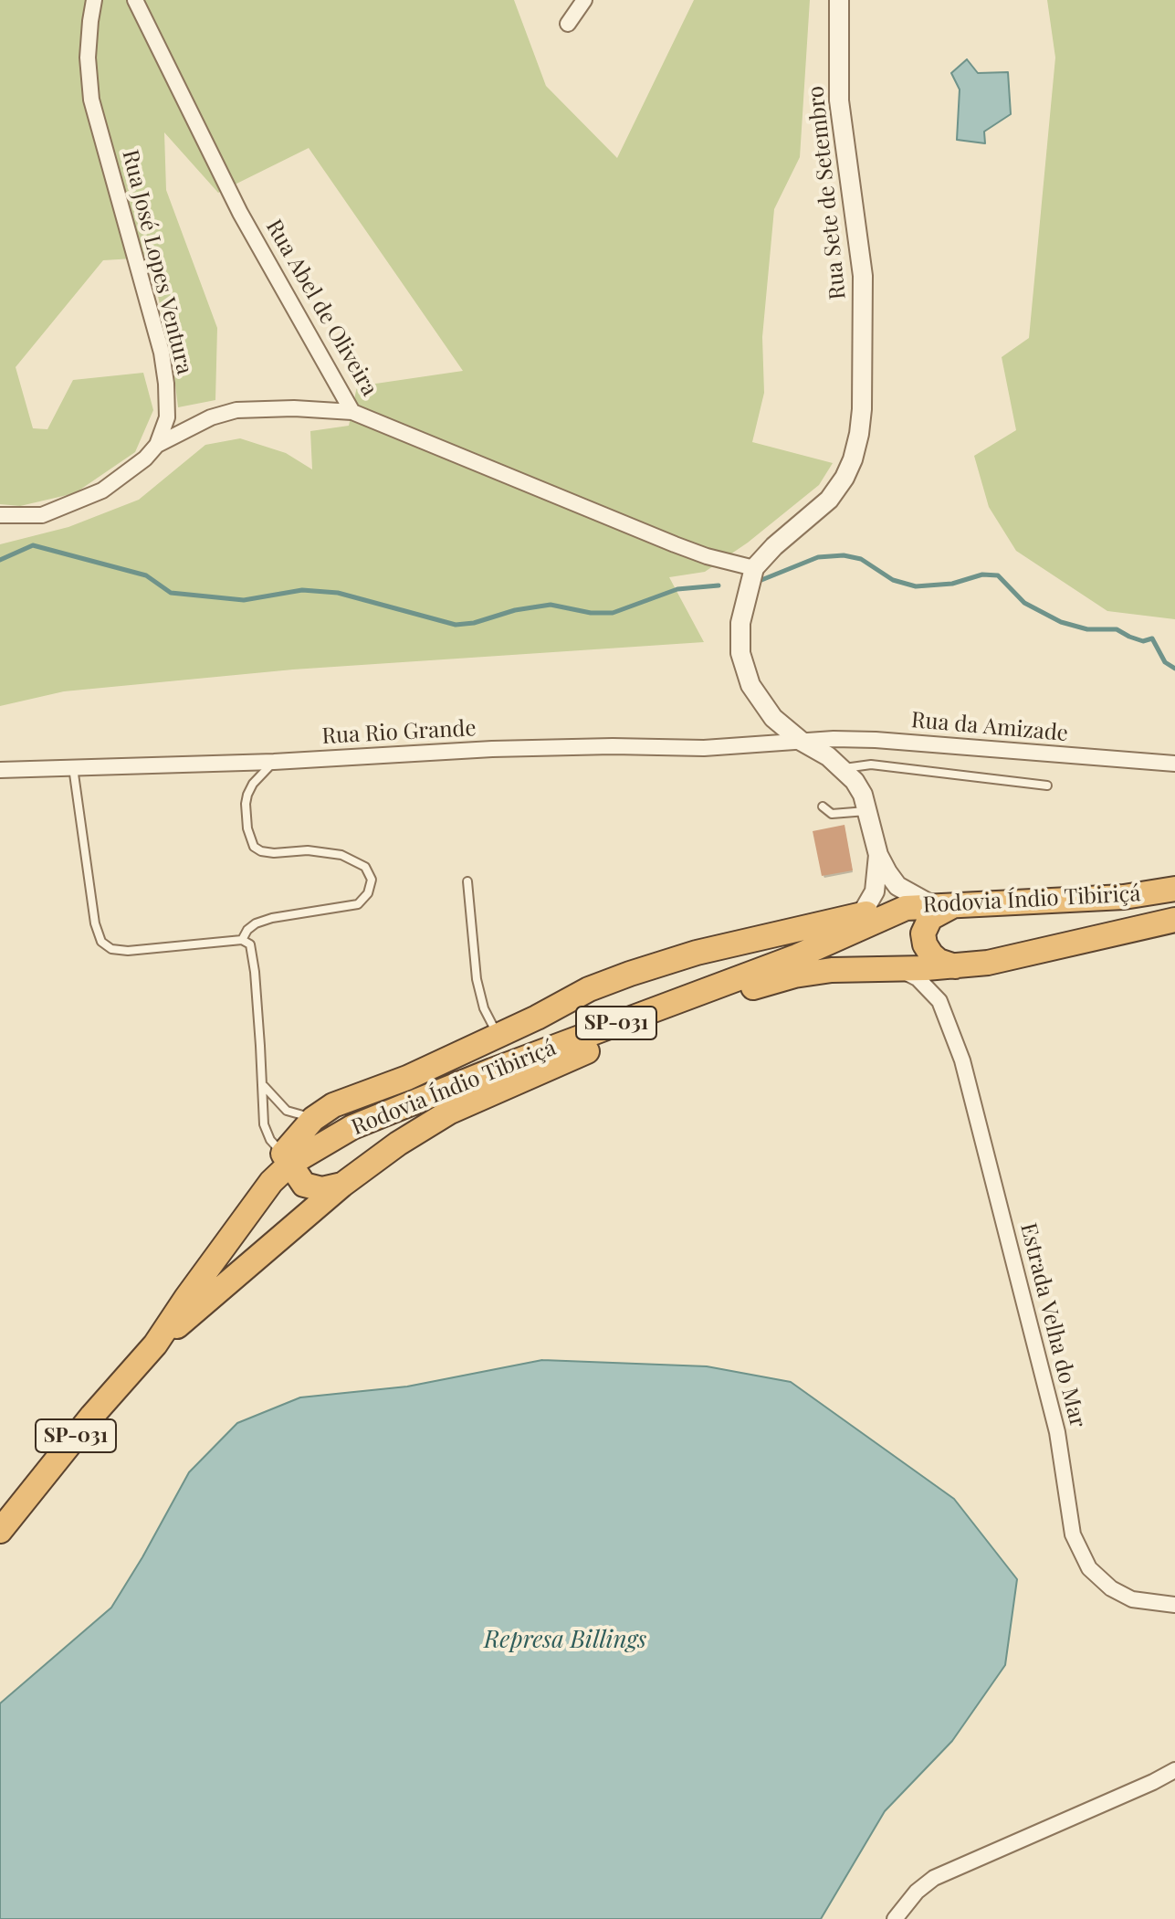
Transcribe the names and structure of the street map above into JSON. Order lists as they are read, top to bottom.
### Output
{
  "streets": {
    "highway": ["Rodovia Índio Tibiriçá", "SP-031"],
    "street": [
      "Rua Sete de Setembro",
      "Rua José Lopes Ventura",
      "Rua Abel de Oliveira",
      "Rua da Amizade",
      "Rua Rio Grande",
      "Estrada Velha do Mar"
    ]
  },
  "crossings": [
    ["Rua Sete de Setembro", "Rua Abel de Oliveira"],
    ["Rua Sete de Setembro", "Rua da Amizade"],
    ["Rua Sete de Setembro", "Rua Rio Grande"],
    ["Rua Sete de Setembro", "Rodovia Índio Tibiriçá"],
    ["Rua da Amizade", "Rua Rio Grande"]
  ],
  "water": ["Represa Billings"]
}
